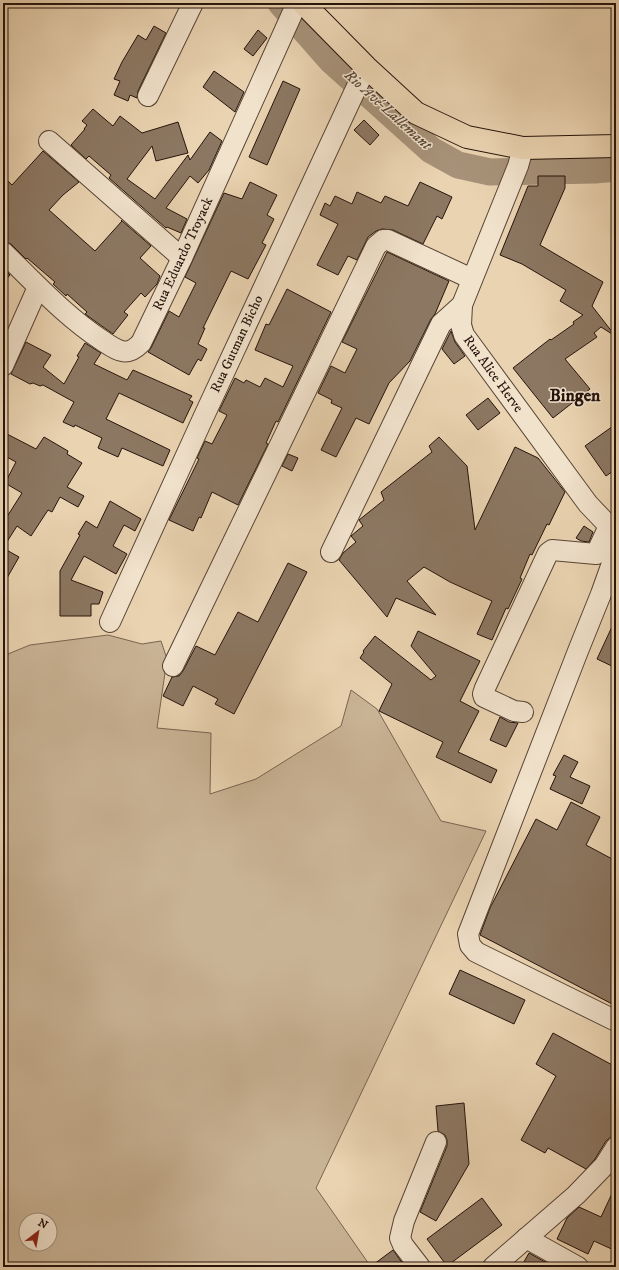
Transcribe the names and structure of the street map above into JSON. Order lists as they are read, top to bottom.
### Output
{
  "streets": {
    "street": ["Rua Eduardo Troyack", "Rua Gutman Bicho", "Rua Alice Herve"]
  },
  "districts": ["Bingen"],
  "water": ["Rio Avé‐Lallemant"],
  "north": "top right"
}
